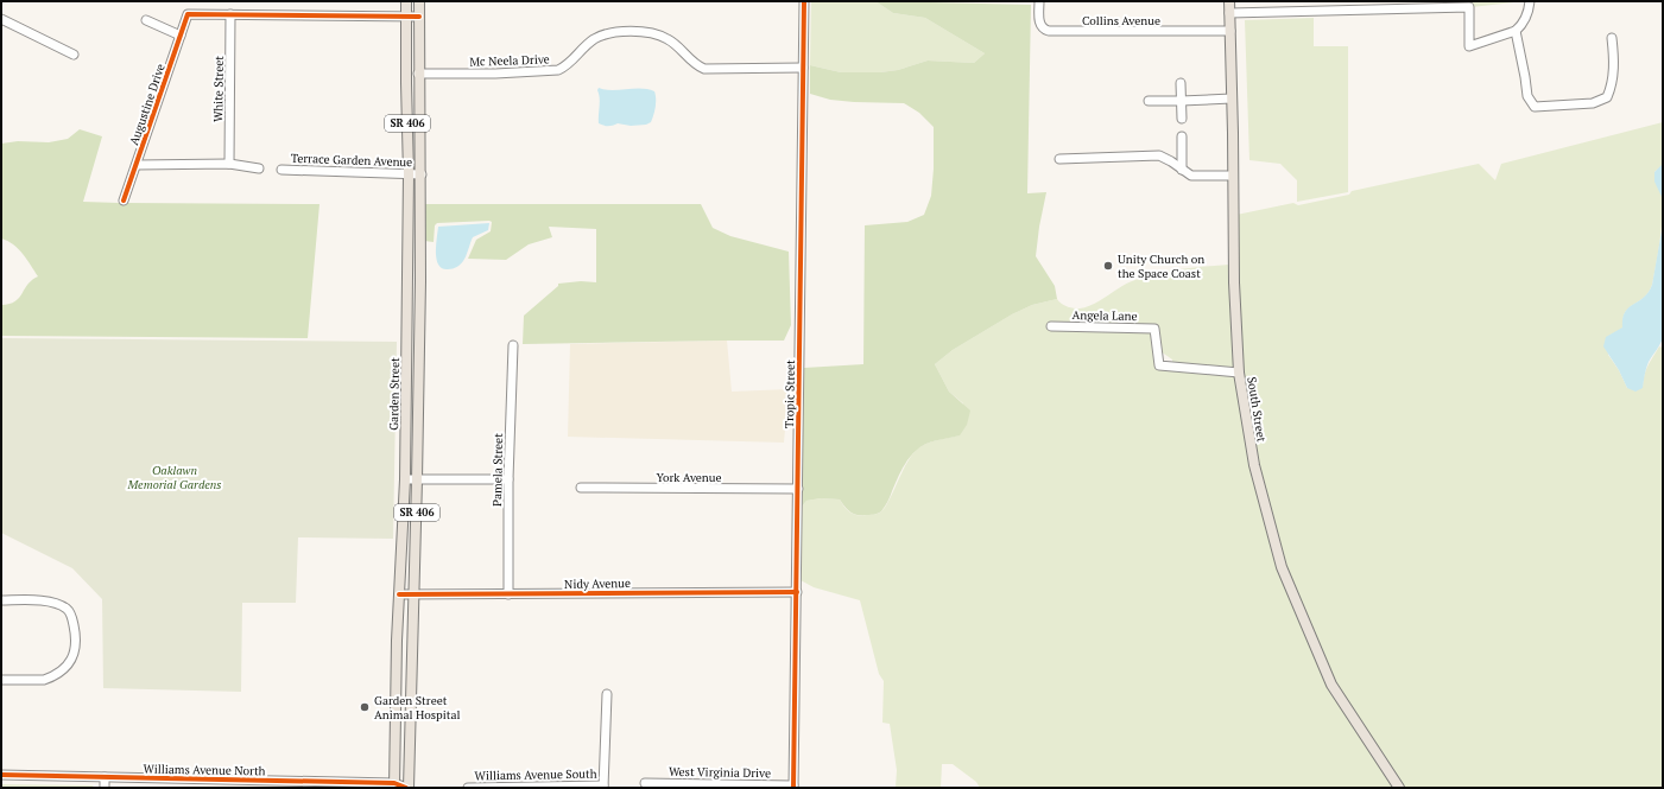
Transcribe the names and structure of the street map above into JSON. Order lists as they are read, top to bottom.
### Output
{
  "streets": {
    "main road": ["SR 406", "Garden Street", "South Street"],
    "street": [
      "Collins Avenue",
      "Mc Neela Drive",
      "White Street",
      "Augustine Drive",
      "Terrace Garden Avenue",
      "Angela Lane",
      "Tropic Street",
      "Pamela Street",
      "York Avenue",
      "Nidy Avenue",
      "Williams Avenue North",
      "West Virginia Drive",
      "Williams Avenue South"
    ]
  },
  "crossings": [
    ["Collins Avenue", "South Street"],
    ["Mc Neela Drive", "Garden Street"],
    ["Mc Neela Drive", "Tropic Street"],
    ["White Street", "Augustine Drive"],
    ["Terrace Garden Avenue", "Garden Street"],
    ["Angela Lane", "South Street"],
    ["Garden Street", "Nidy Avenue"],
    ["Garden Street", "Williams Avenue North"],
    ["Tropic Street", "York Avenue"],
    ["Tropic Street", "Nidy Avenue"],
    ["Tropic Street", "West Virginia Drive"],
    ["Pamela Street", "Nidy Avenue"]
  ],
  "parks": ["Oaklawn Memorial Gardens"],
  "places": ["Unity Church on the Space Coast", "Garden Street Animal Hospital"]
}
